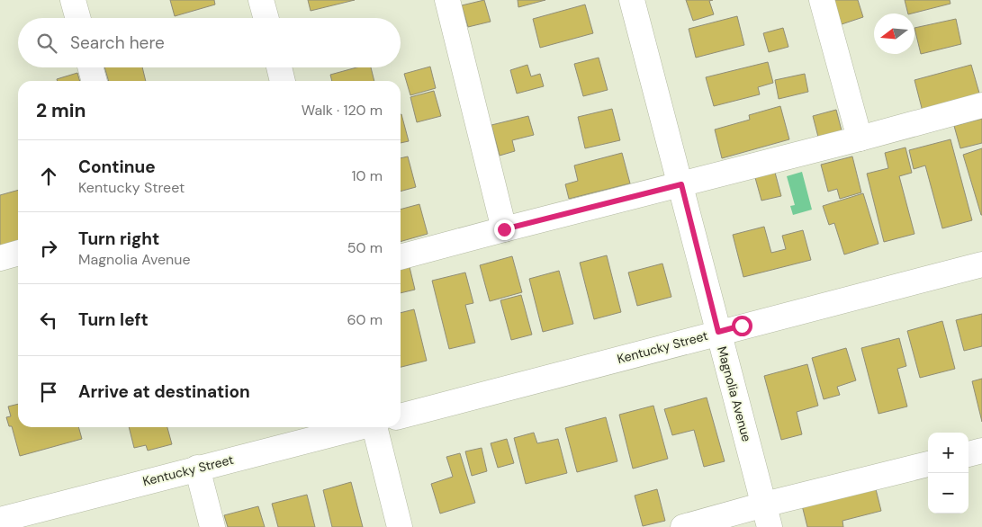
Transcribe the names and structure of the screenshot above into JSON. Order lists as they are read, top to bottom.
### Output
{
  "streets": {
    "street": ["Kentucky Street", "Magnolia Avenue"]
  },
  "crossings": [
    ["Kentucky Street", "Magnolia Avenue"]
  ],
  "north": "left",
  "page": {
    "search": "Search here",
    "heading": ["2 min", "Walk · 120 m"],
    "list": [
      ["Continue", "Kentucky Street", "10 m"],
      ["Turn right", "Magnolia Avenue", "50 m"],
      ["Turn left", "60 m"],
      "Arrive at destination"
    ],
    "map_buttons": ["+", "−"]
  }
}
